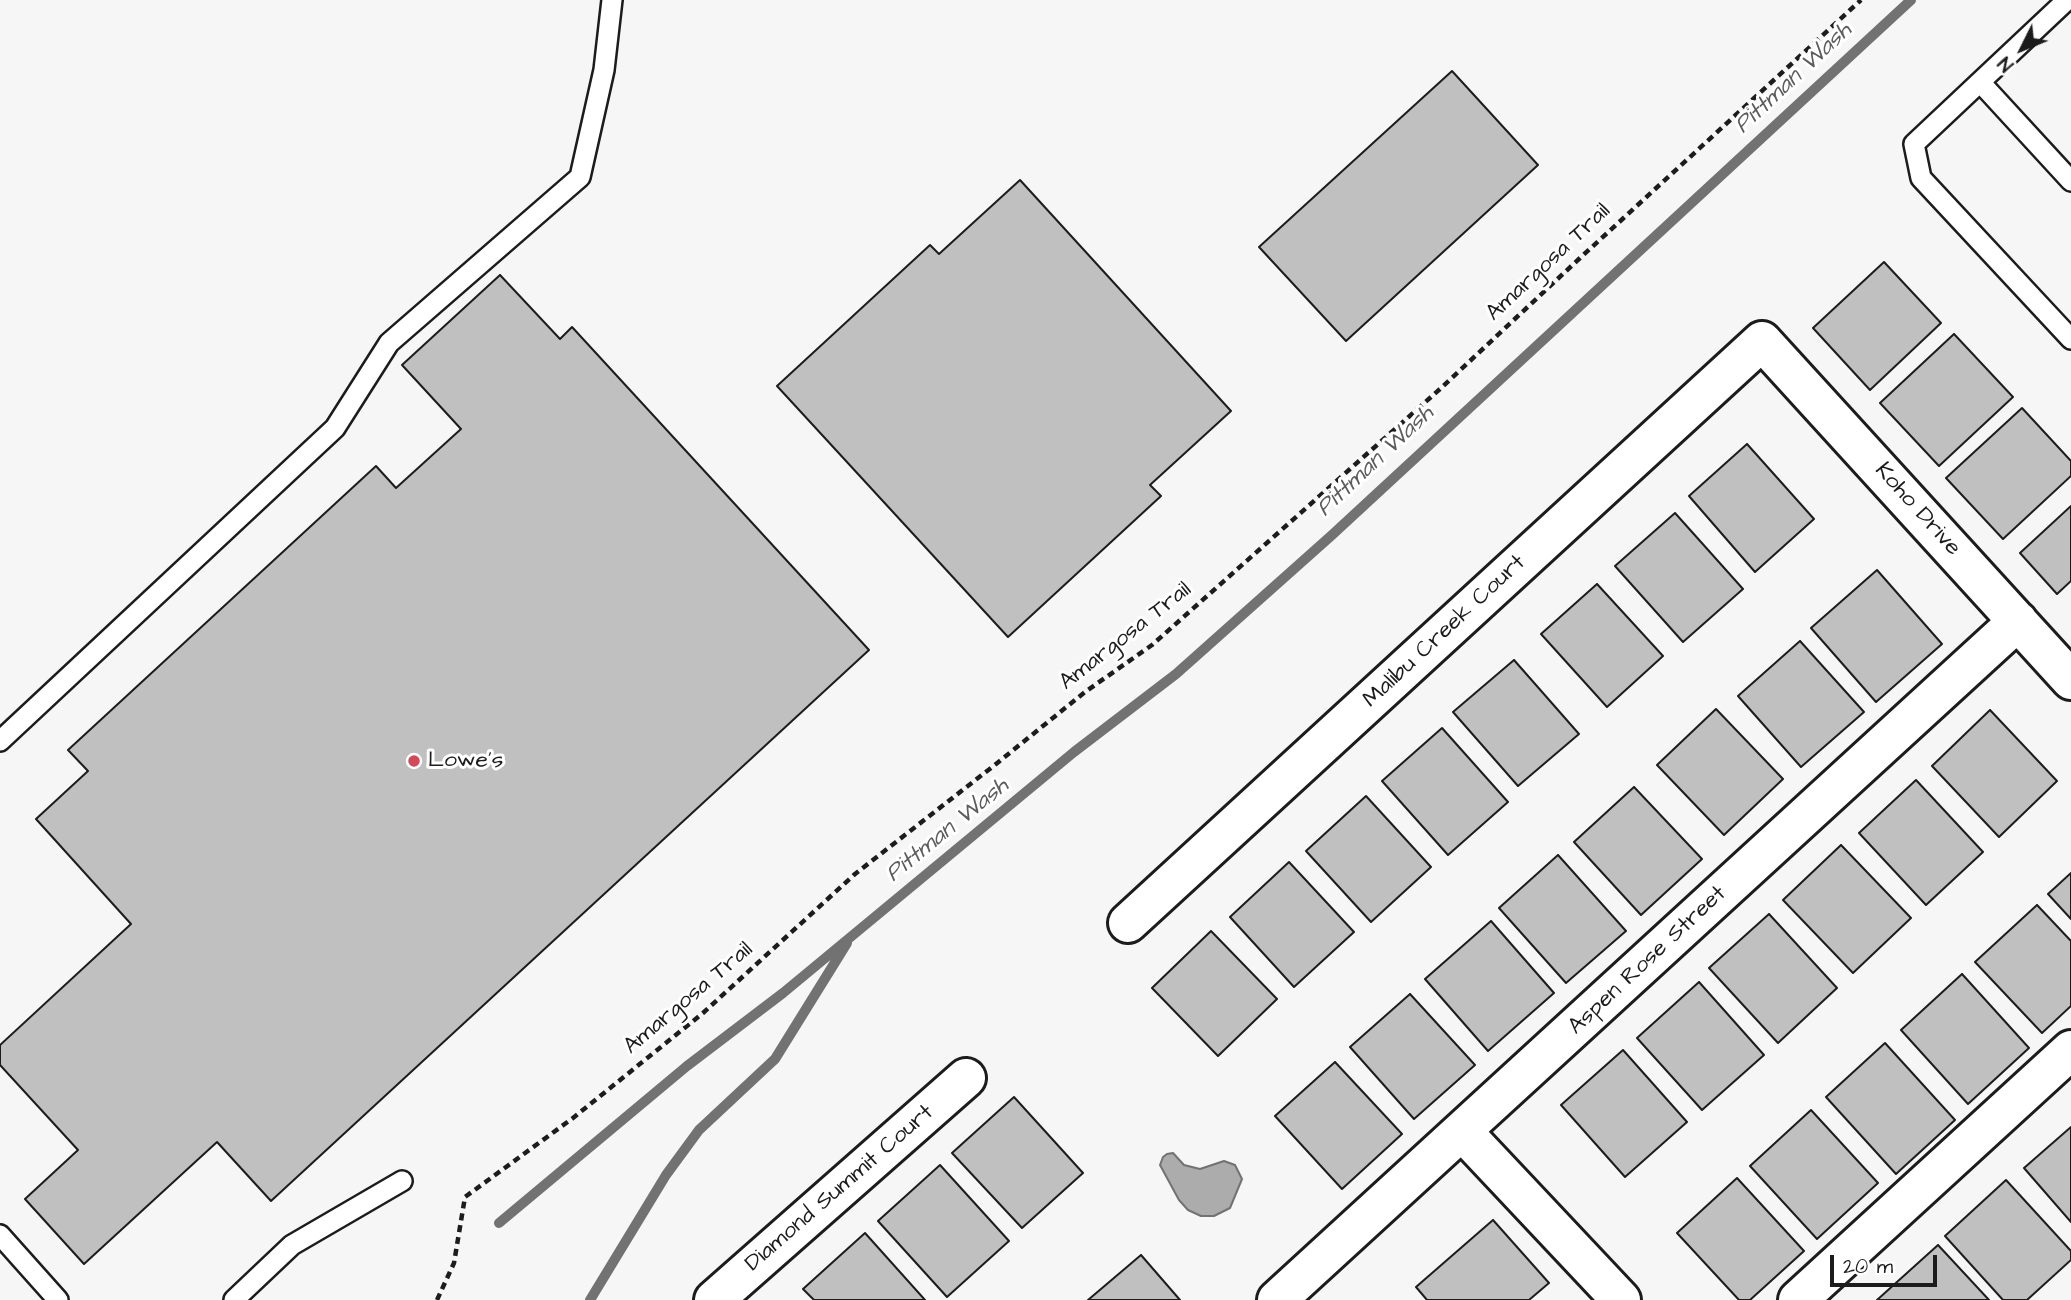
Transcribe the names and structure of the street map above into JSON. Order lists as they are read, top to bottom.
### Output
{
  "streets": {
    "street": [
      "Koho Drive",
      "Malibu Creek Court",
      "Aspen Rose Street",
      "Diamond Summit Court"
    ],
    "path": ["Amargosa Trail"]
  },
  "crossings": [
    ["Koho Drive", "Malibu Creek Court"],
    ["Koho Drive", "Aspen Rose Street"]
  ],
  "water": ["Pittman Wash"],
  "places": ["Lowe's"],
  "scale_bar": "20 m",
  "north": "bottom left"
}
